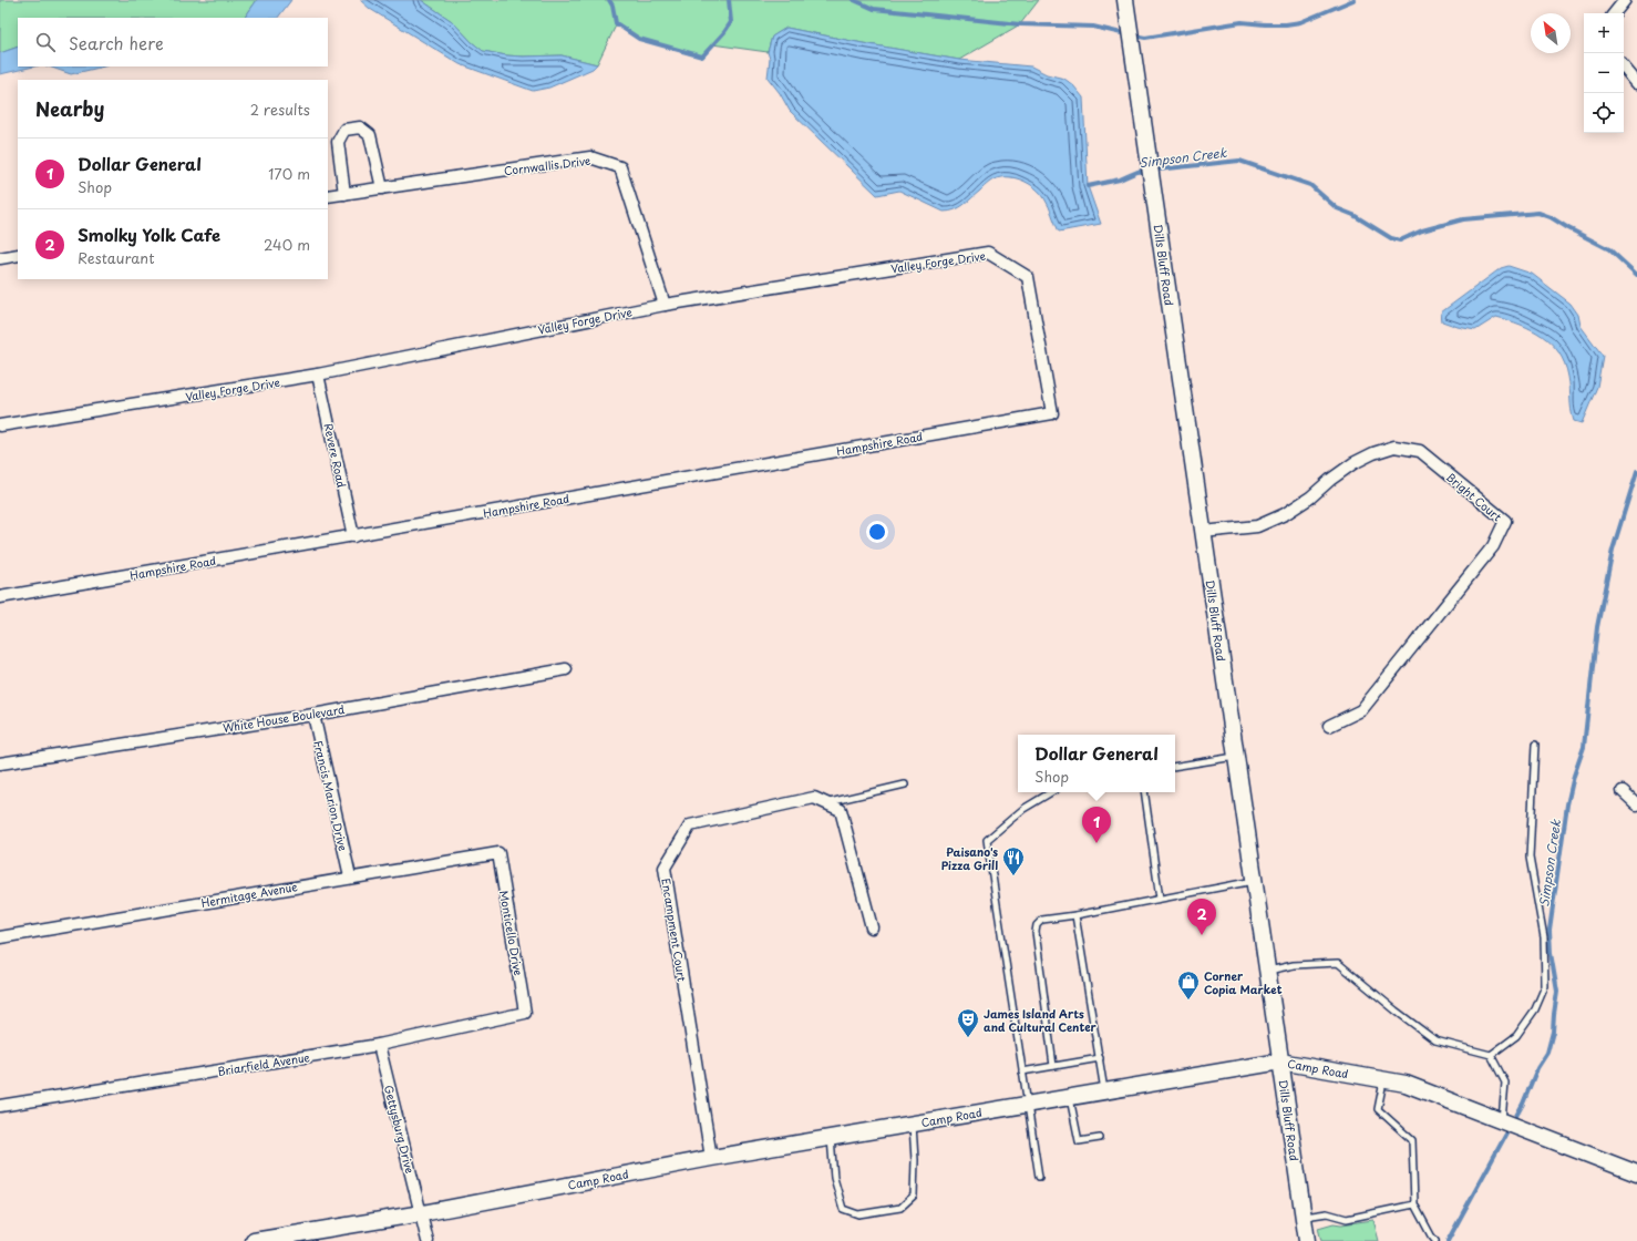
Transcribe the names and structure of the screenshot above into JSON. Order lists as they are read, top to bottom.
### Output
{
  "streets": {
    "main road": ["Dills Bluff Road", "Camp Road"],
    "street": [
      "Cornwallis Drive",
      "Valley Forge Drive",
      "Hampshire Road",
      "Revere Road",
      "Bright Court",
      "White House Boulevard",
      "Francis Marion Drive",
      "Hermitage Avenue",
      "Encampment Court",
      "Monticello Drive",
      "Briarfield Avenue",
      "Gettysburg Drive"
    ]
  },
  "crossings": [
    ["Cornwallis Drive", "Valley Forge Drive"],
    ["Valley Forge Drive", "Hampshire Road"],
    ["Valley Forge Drive", "Revere Road"],
    ["Dills Bluff Road", "Bright Court"],
    ["Dills Bluff Road", "Camp Road"],
    ["Hampshire Road", "Revere Road"],
    ["White House Boulevard", "Francis Marion Drive"],
    ["Francis Marion Drive", "Hermitage Avenue"],
    ["Hermitage Avenue", "Monticello Drive"],
    ["Encampment Court", "Camp Road"],
    ["Monticello Drive", "Briarfield Avenue"],
    ["Briarfield Avenue", "Gettysburg Drive"],
    ["Camp Road", "Gettysburg Drive"]
  ],
  "water": ["Simpson Creek"],
  "places": {
    "restaurant": ["Paisano's Pizza Grill"],
    "shop": ["Corner Copia Market"],
    "theatre": ["James Island Arts and Cultural Center"]
  },
  "north": "top left",
  "page": {
    "map_buttons": ["+", "−"],
    "search": "Search here",
    "heading": ["Nearby", "2 results"],
    "list": [
      {
        "mark": "1",
        "name": "Dollar General",
        "note": "Shop",
        "value": "170 m"
      },
      {
        "mark": "2",
        "name": "Smolky Yolk Cafe",
        "note": "Restaurant",
        "value": "240 m"
      }
    ],
    "popup": ["Dollar General", "Shop"],
    "pins": ["1", "2"]
  }
}
